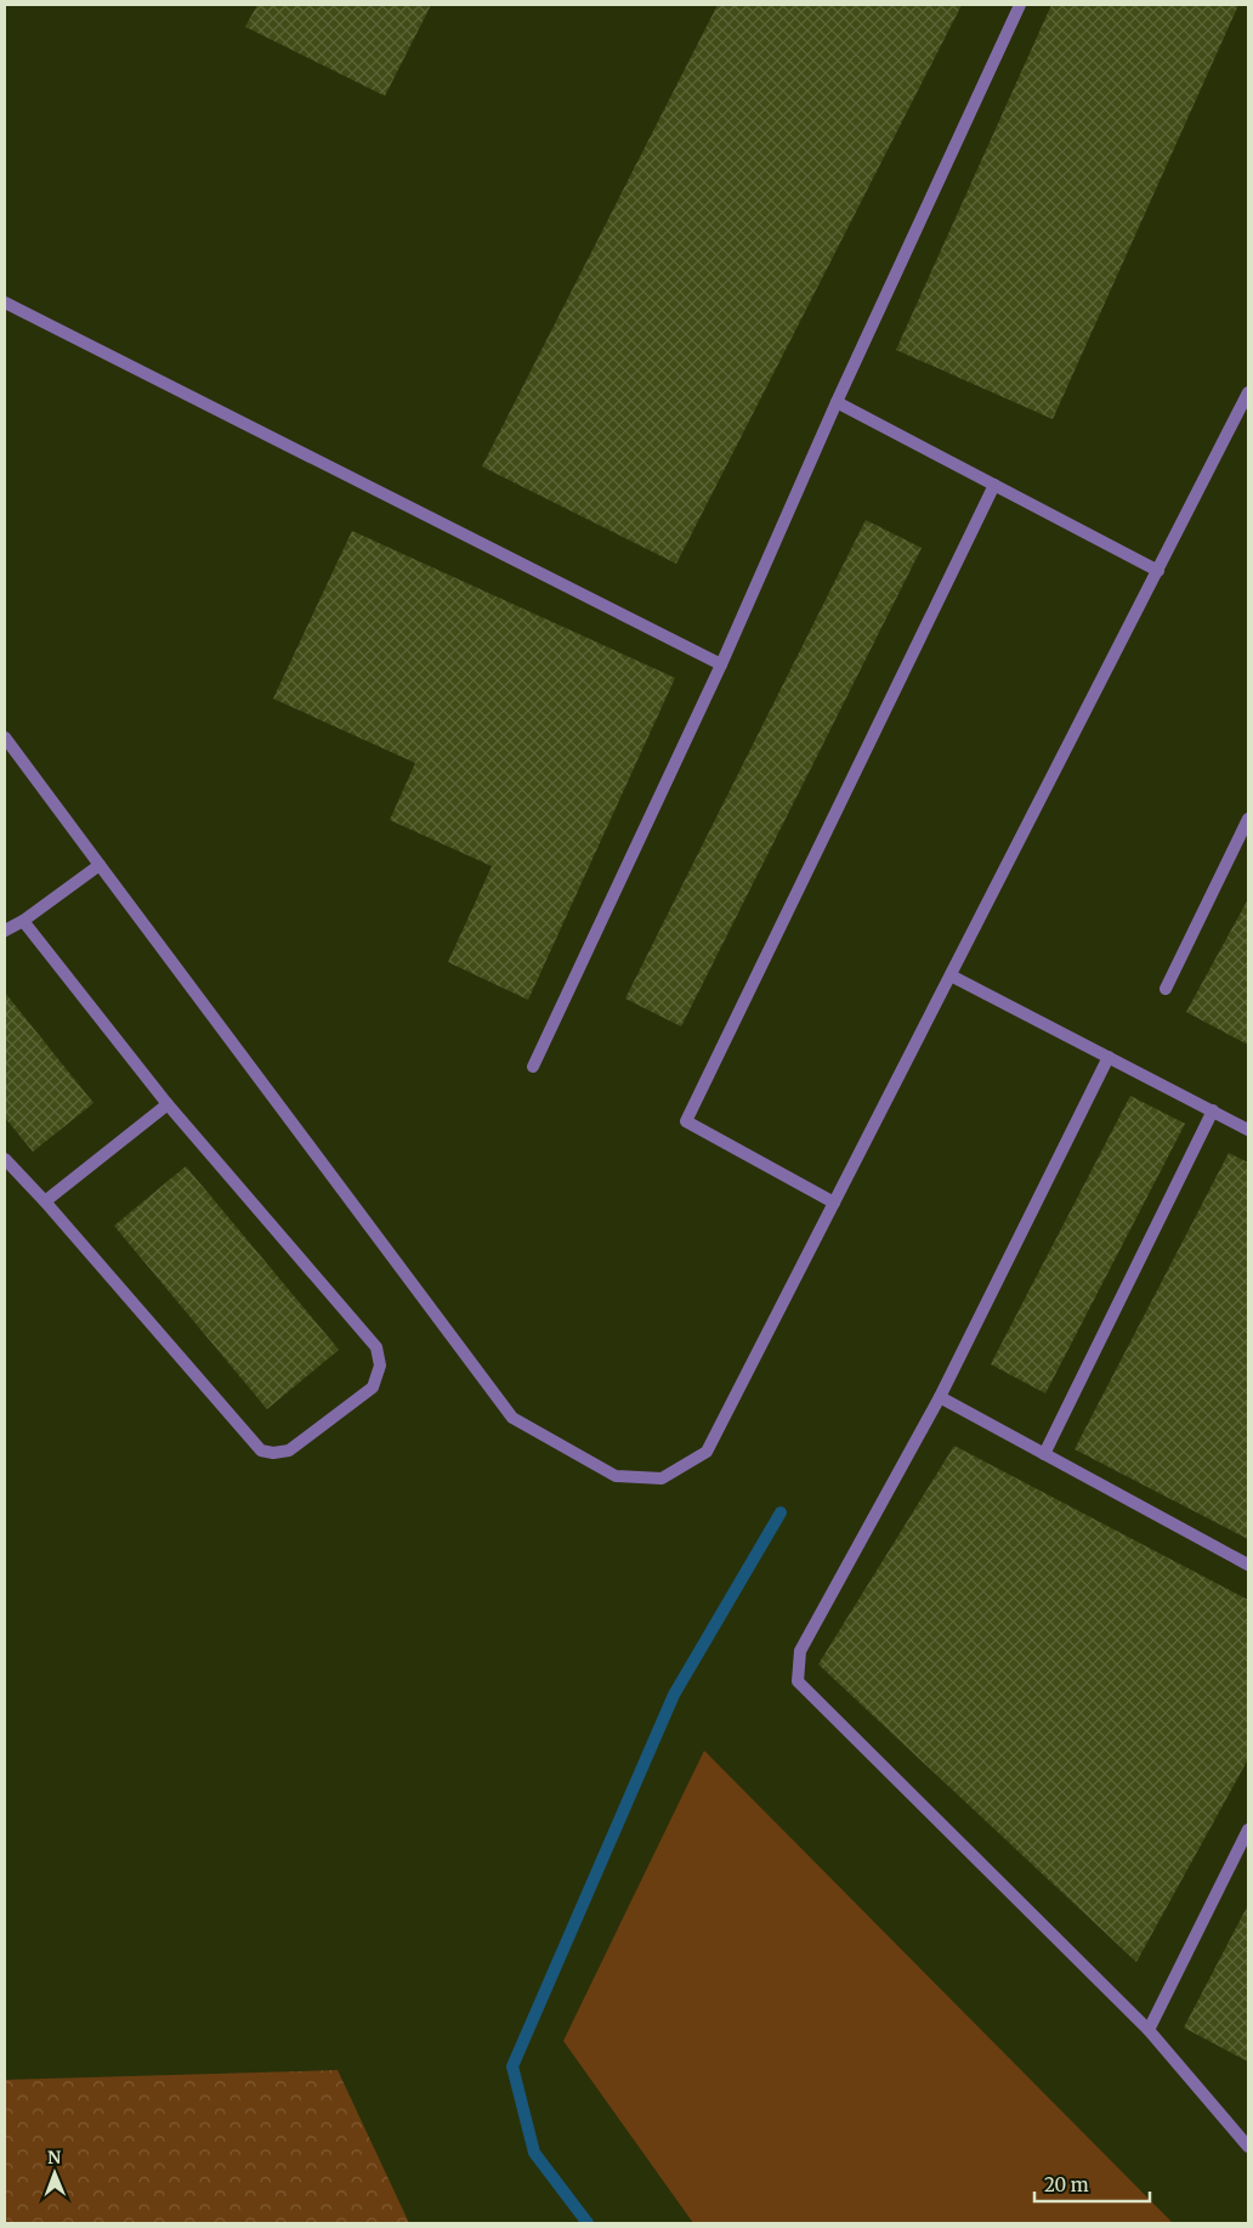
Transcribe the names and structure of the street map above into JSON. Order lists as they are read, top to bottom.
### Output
{
  "scale_bar": "20 m",
  "north": "top"
}
